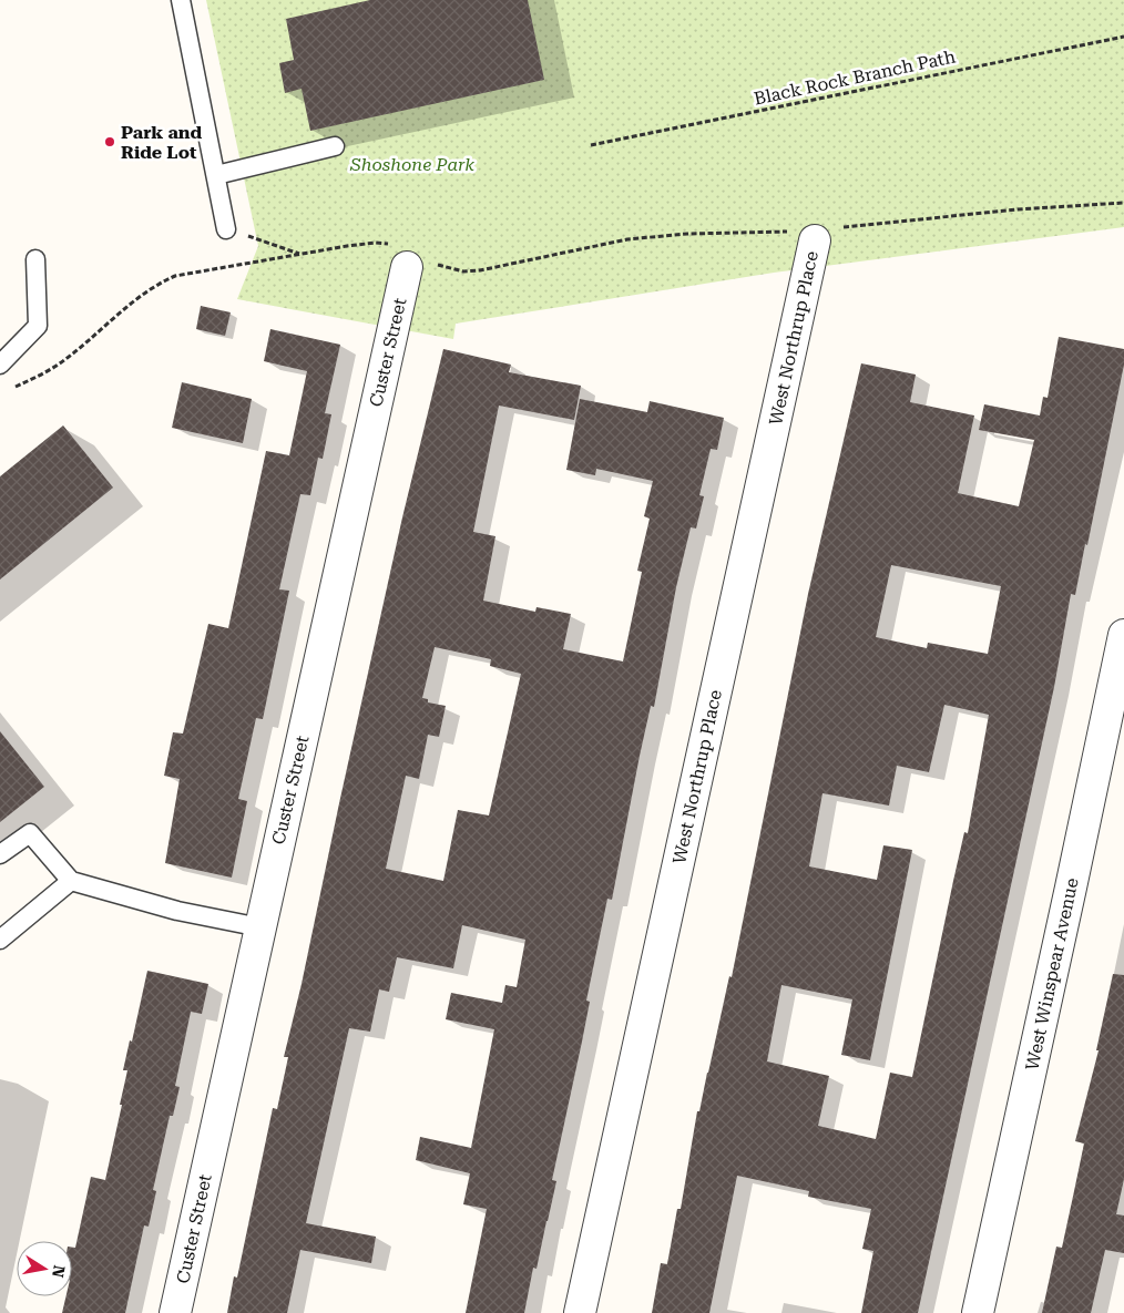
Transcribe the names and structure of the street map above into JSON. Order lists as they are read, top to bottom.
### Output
{
  "streets": {
    "street": ["West Northrup Place", "Custer Street", "West Winspear Avenue"],
    "path": ["Black Rock Branch Path"]
  },
  "parks": ["Shoshone Park"],
  "places": ["Park and Ride Lot"],
  "north": "right"
}
